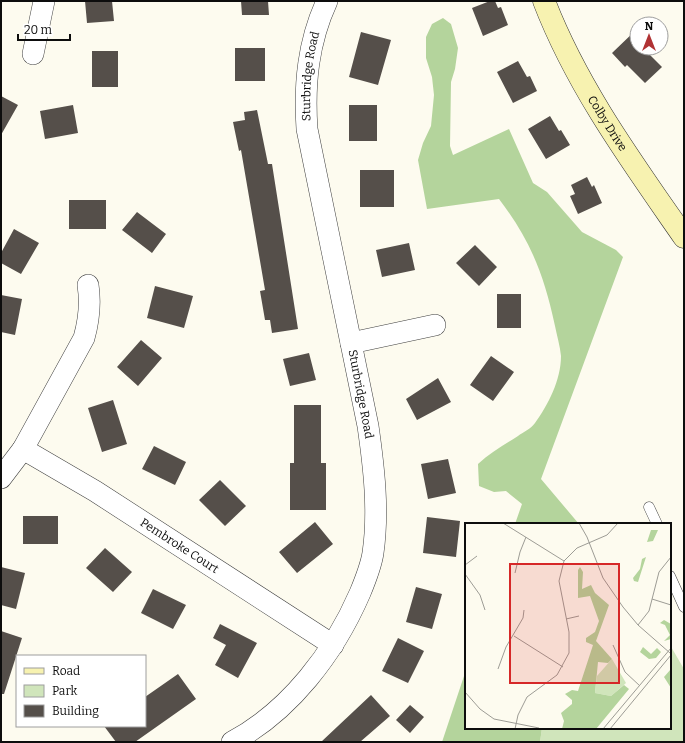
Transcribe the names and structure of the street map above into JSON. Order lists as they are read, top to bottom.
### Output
{
  "streets": {
    "street": ["Sturbridge Road", "Colby Drive", "Pembroke Court"]
  },
  "crossings": [
    ["Sturbridge Road", "Pembroke Court"]
  ],
  "legend": ["Road", "Park", "Building"],
  "scale_bar": "20 m",
  "north": "top"
}
